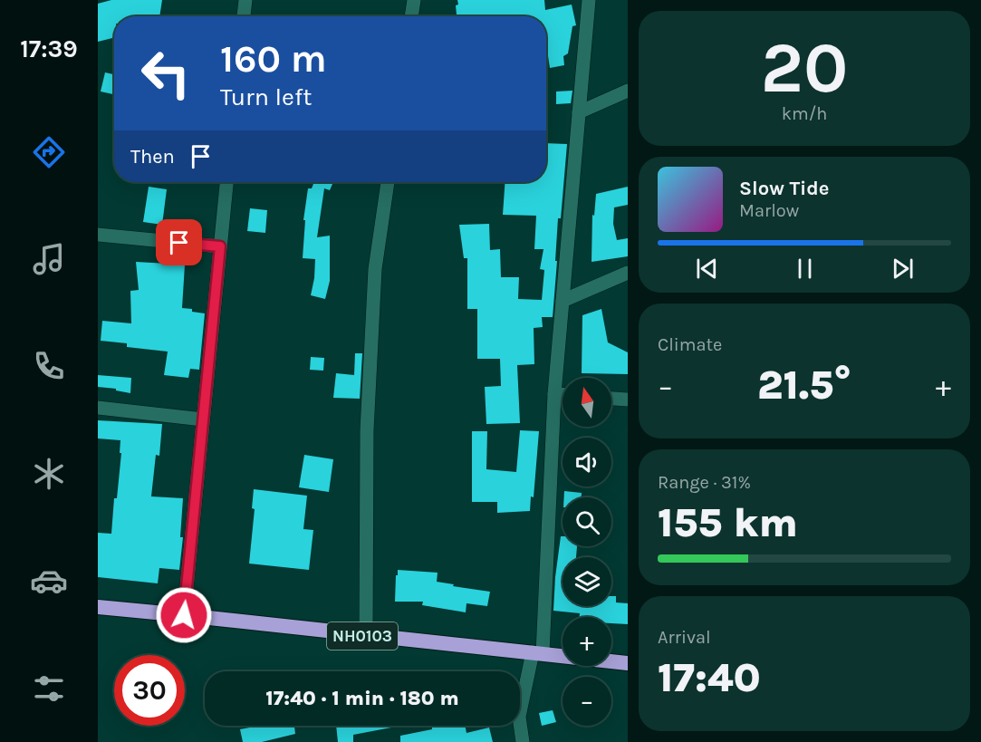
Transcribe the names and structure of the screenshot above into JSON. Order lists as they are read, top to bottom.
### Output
{
  "streets": {
    "highway": ["NH0103"]
  },
  "north": "top",
  "page": {
    "tabs": "17:39",
    "tile": [
      ["20", "km/h"],
      "Climate",
      ["Range · 31%", "155 km"],
      ["Arrival", "17:40"]
    ],
    "turn": ["160 m", "Turn left"],
    "then": "Then",
    "song": ["Slow Tide", "Marlow"],
    "heat": ["−", "21.5°", "+"],
    "map_buttons": ["+", "−"],
    "limit": "30",
    "trip": "17:40 · 1 min · 180 m"
  }
}
